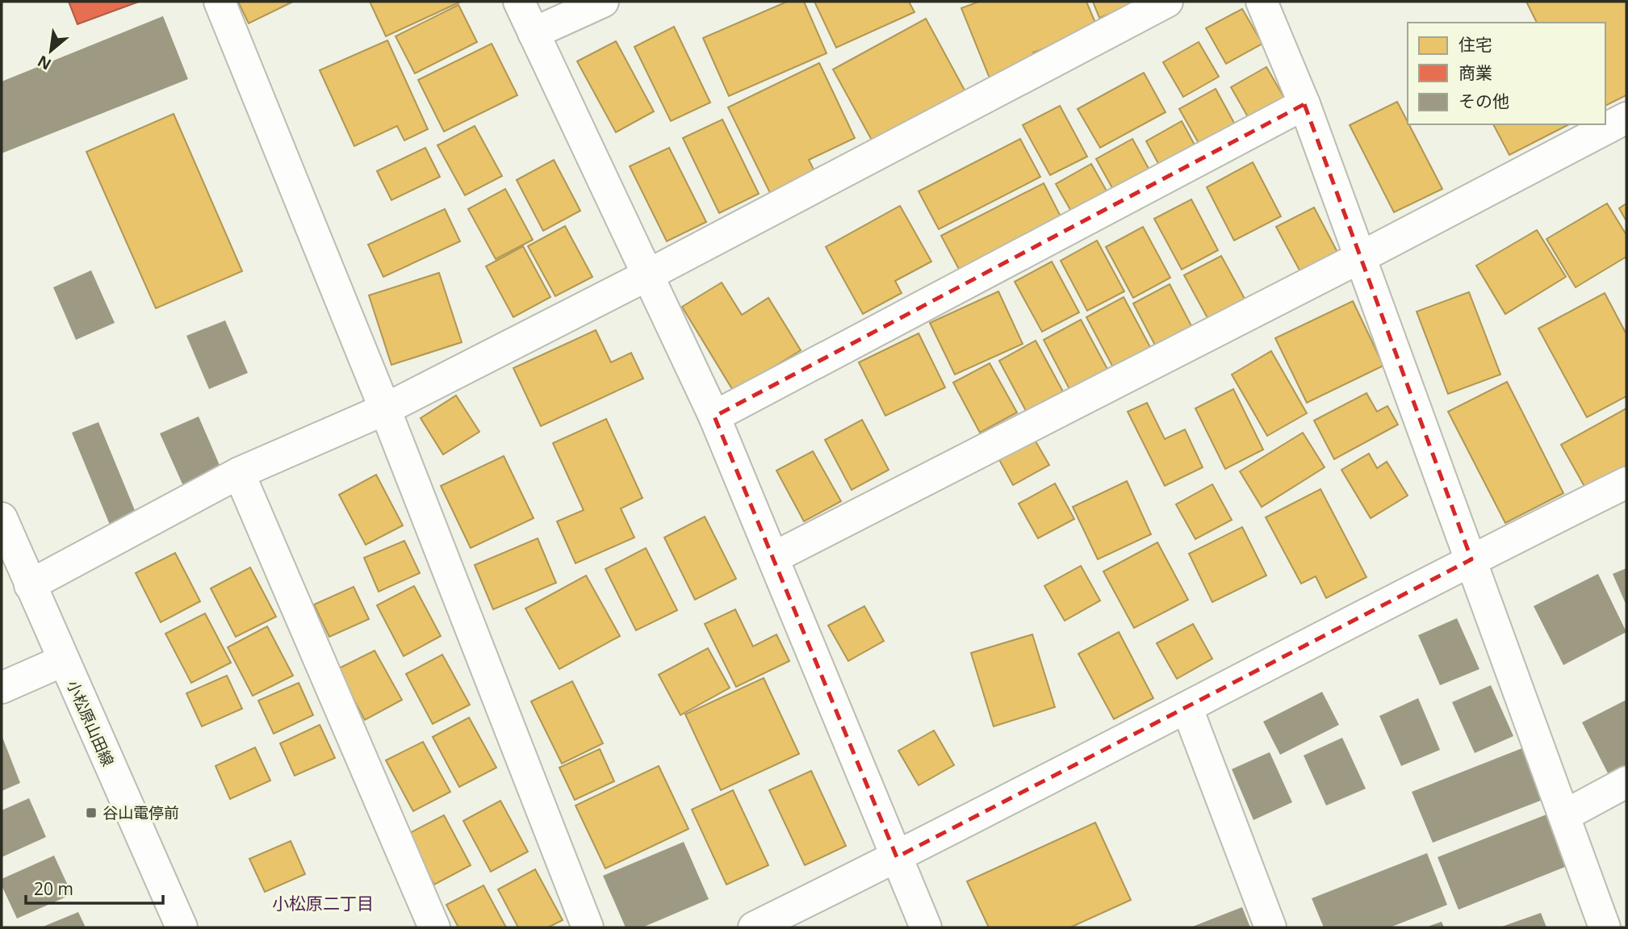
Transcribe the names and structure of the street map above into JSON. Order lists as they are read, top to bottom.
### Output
{
  "streets": {
    "street": ["小松原山田線"]
  },
  "districts": ["小松原二丁目"],
  "places": {
    "transit": ["谷山電停前"]
  },
  "legend": ["住宅", "商業", "その他"],
  "scale_bar": "20 m",
  "north": "bottom left"
}
